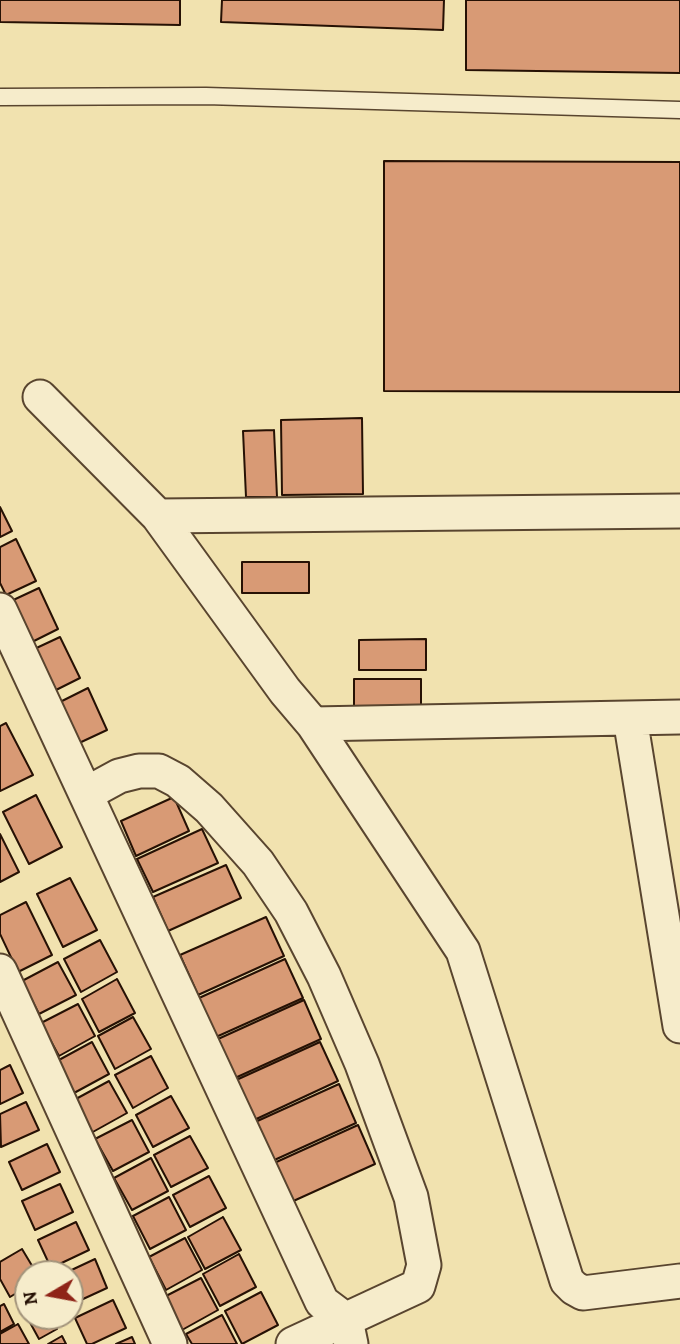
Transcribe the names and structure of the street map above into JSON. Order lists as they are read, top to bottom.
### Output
{
  "north": "left"
}
